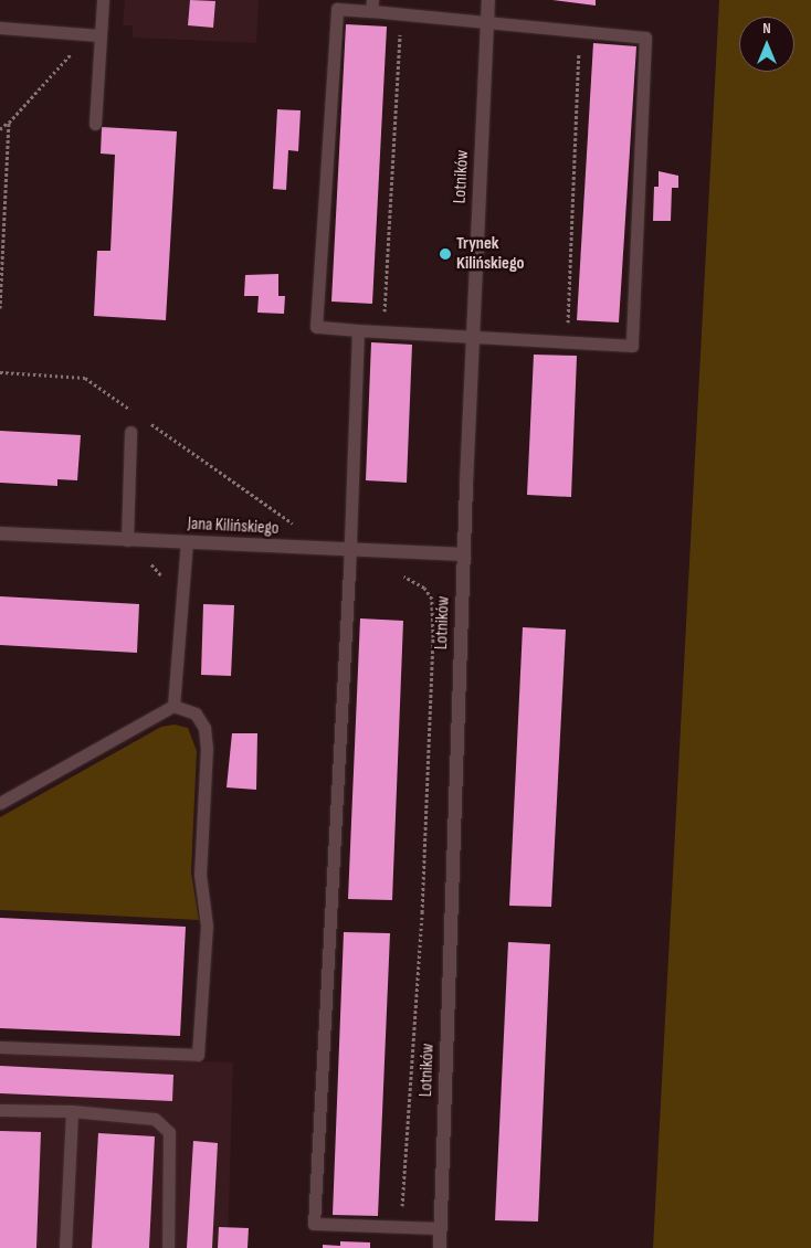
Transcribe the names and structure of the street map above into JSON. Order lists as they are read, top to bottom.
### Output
{
  "streets": {
    "street": ["Lotników", "Jana Kilińskiego"]
  },
  "crossings": [
    ["Lotników", "Jana Kilińskiego"]
  ],
  "places": ["Trynek Kilińskiego"],
  "north": "top"
}
